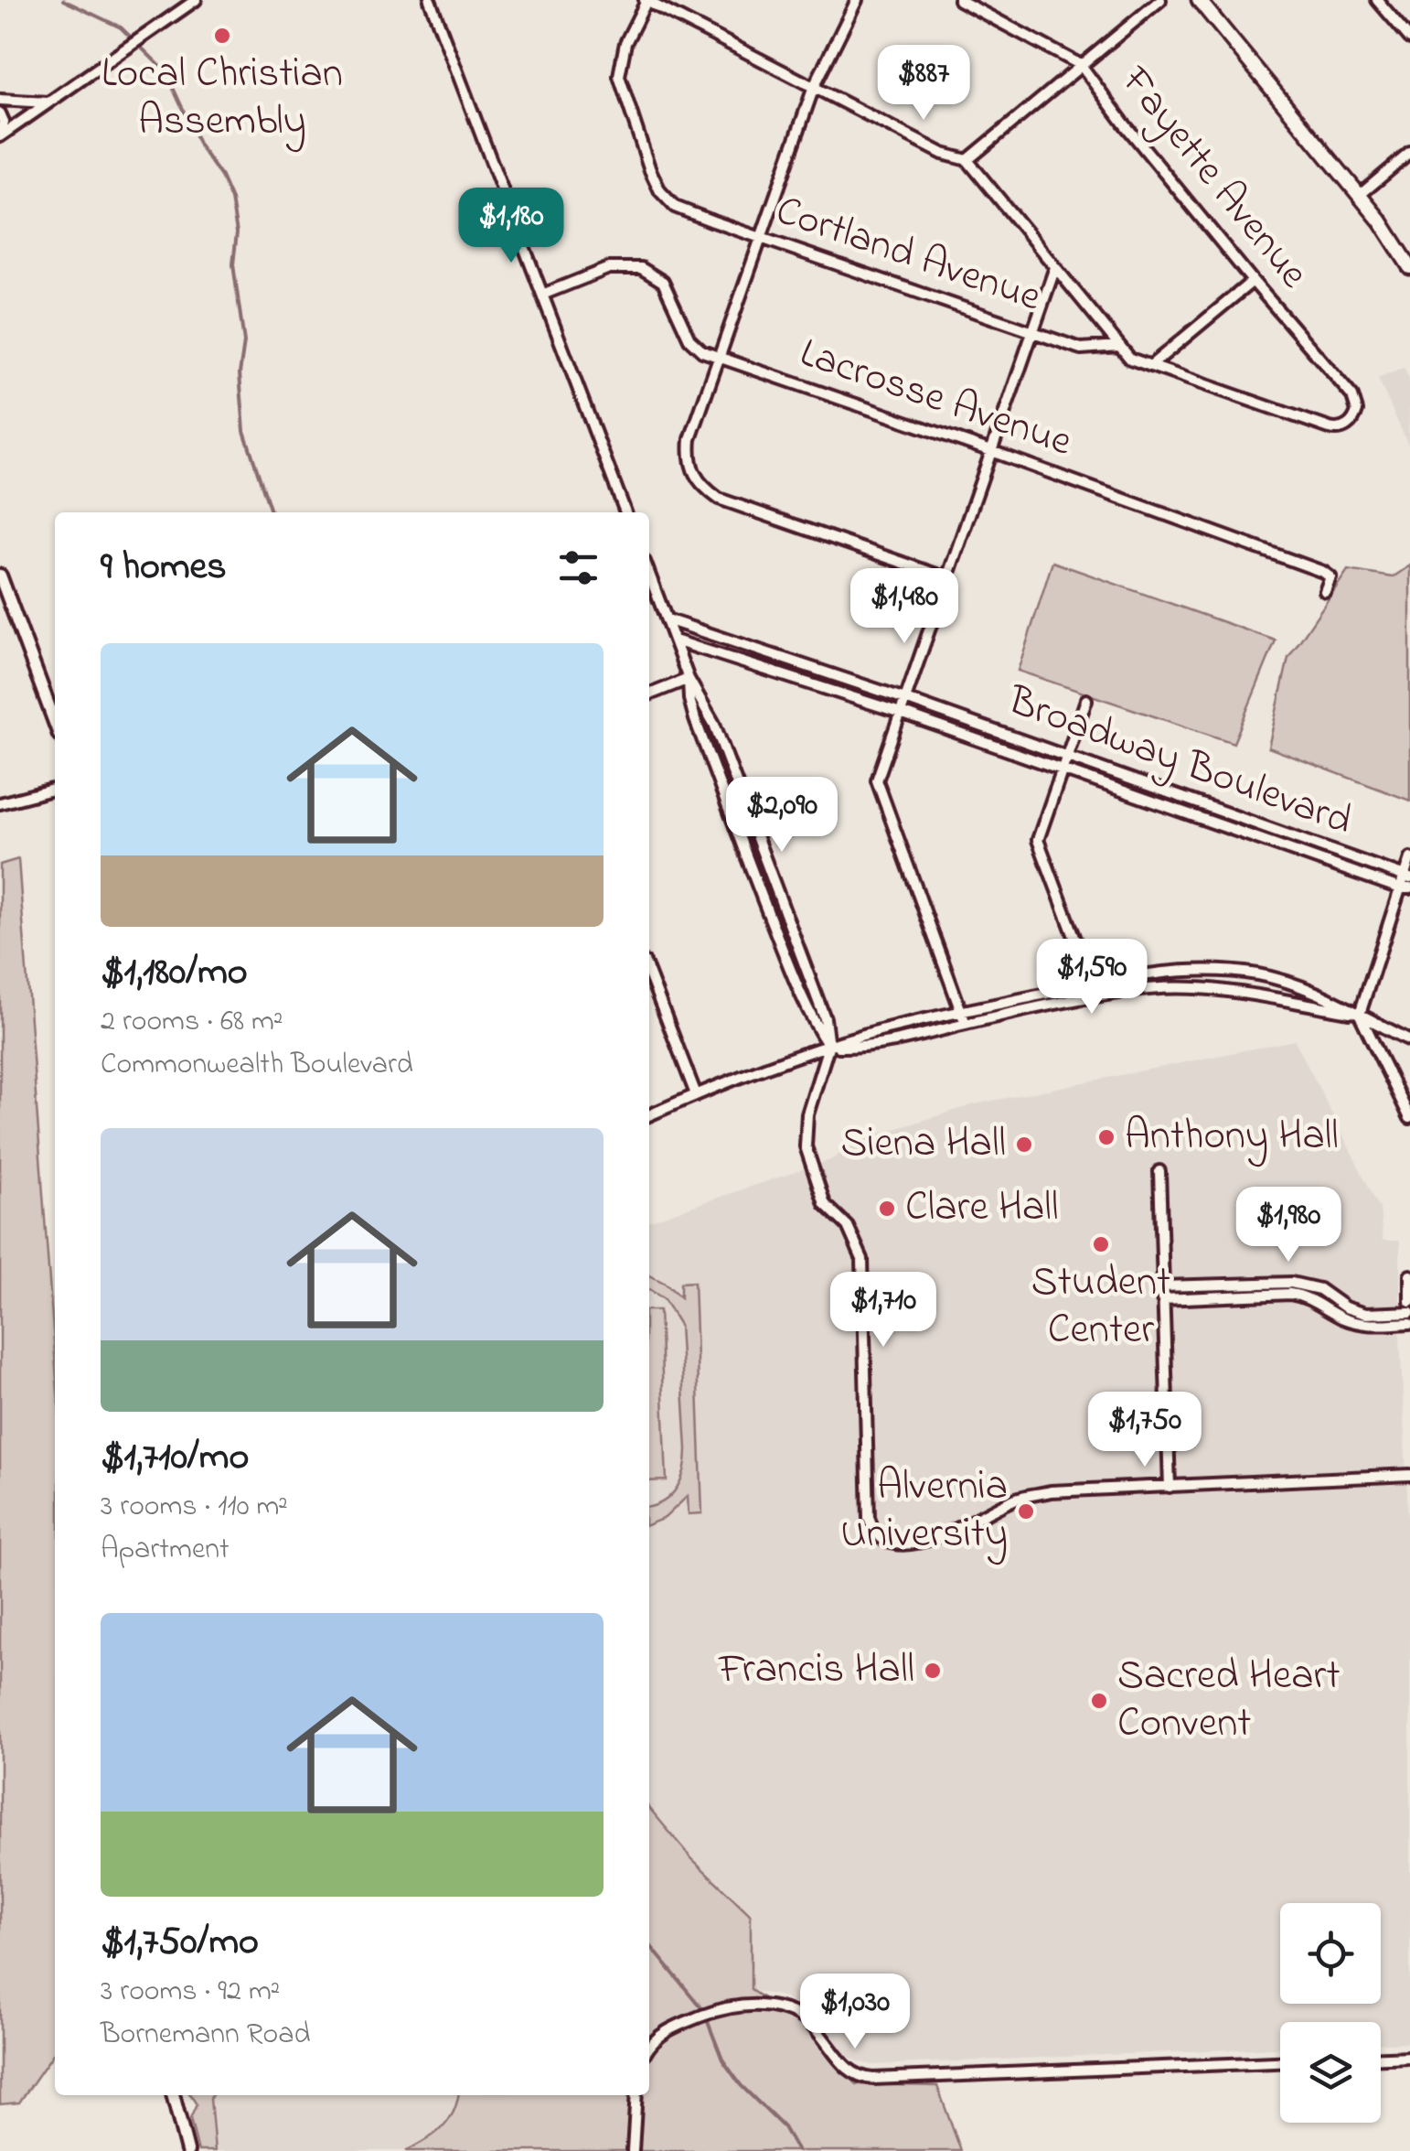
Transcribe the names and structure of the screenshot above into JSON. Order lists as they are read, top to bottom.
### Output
{
  "streets": {
    "street": [
      "Fayette Avenue",
      "Cortland Avenue",
      "Lacrosse Avenue",
      "Broadway Boulevard"
    ]
  },
  "places": [
    "Local Christian Assembly",
    "Anthony Hall",
    "Siena Hall",
    "Clare Hall",
    "Student Center",
    "Alvernia University",
    "Francis Hall",
    "Sacred Heart Convent"
  ],
  "page": {
    "price": [
      "$887",
      "$1,180",
      "$1,480",
      "$2,090",
      "$1,590",
      "$1,980",
      "$1,710",
      "$1,750",
      "$1,030"
    ],
    "heading": "9 homes",
    "list": [
      {
        "name": "$1,180/mo",
        "note": "2 rooms · 68 m² · Commonwealth Boulevard"
      },
      {
        "name": "$1,710/mo",
        "note": "3 rooms · 110 m² · Apartment"
      },
      {
        "name": "$1,750/mo",
        "note": "3 rooms · 92 m² · Bornemann Road"
      }
    ]
  }
}
